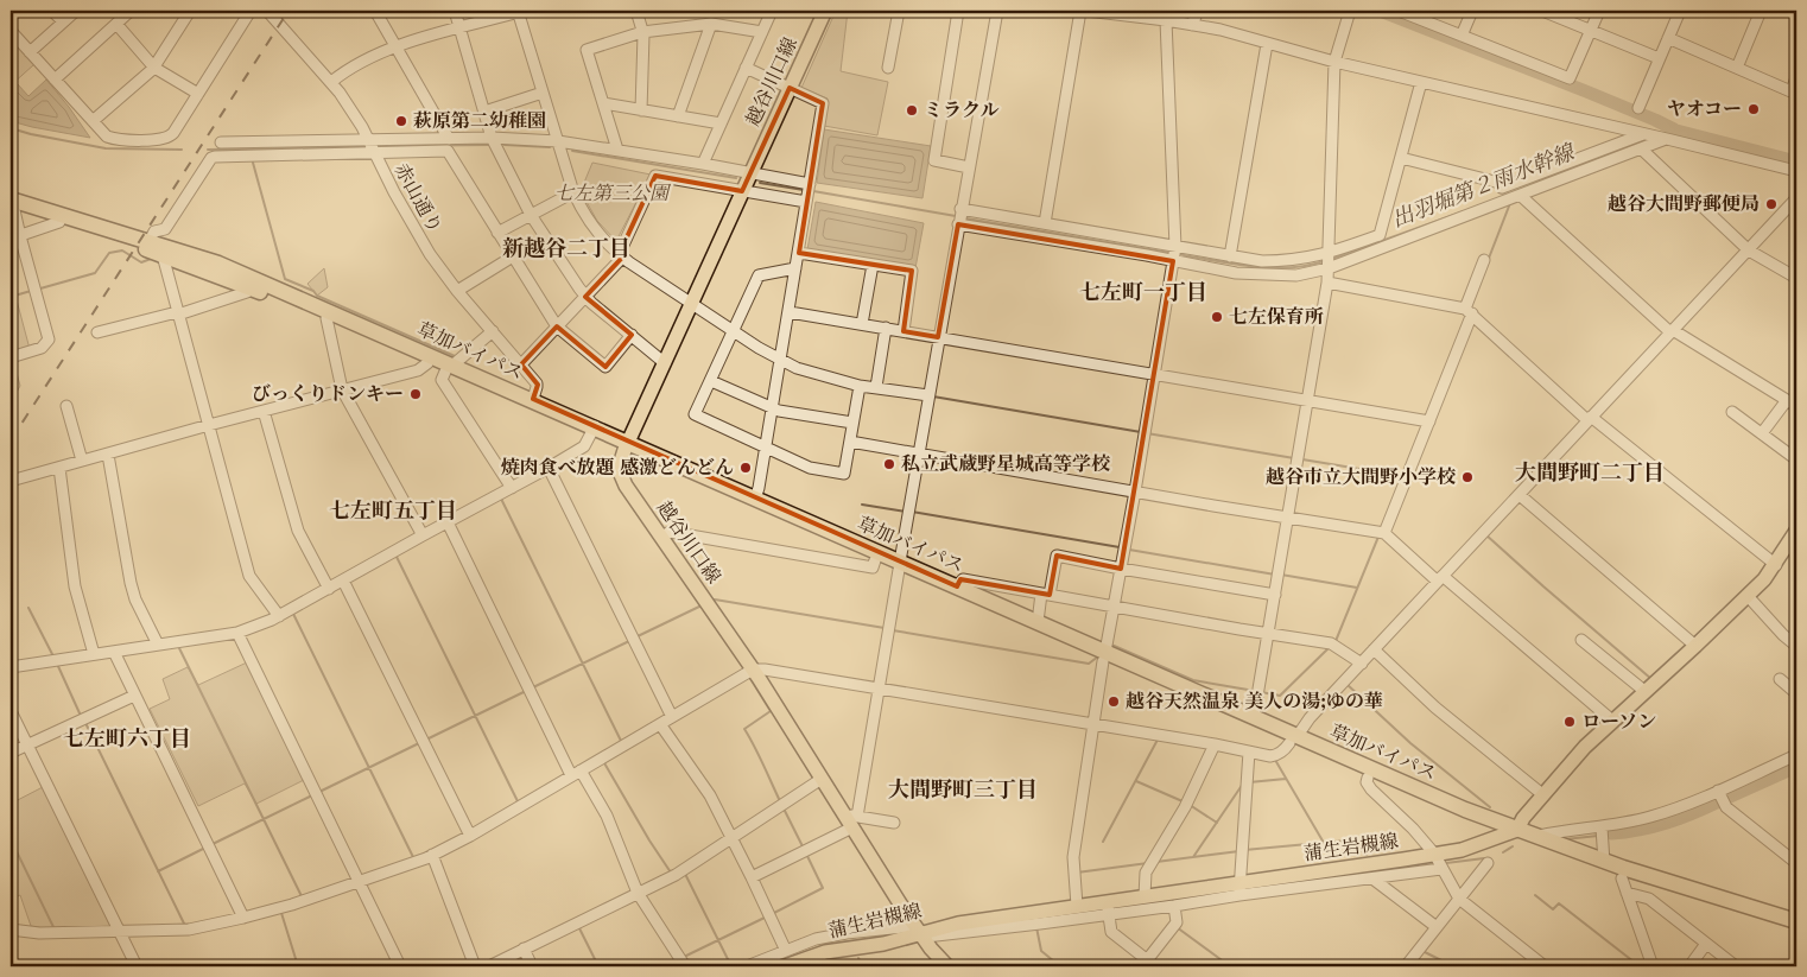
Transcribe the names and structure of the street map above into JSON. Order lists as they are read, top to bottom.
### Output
{
  "streets": {
    "highway": ["草加バイパス"],
    "main road": ["越谷川口線", "蒲生岩槻線"],
    "street": ["赤山通り"]
  },
  "crossings": [
    ["越谷川口線", "草加バイパス"],
    ["越谷川口線", "蒲生岩槻線"],
    ["赤山通り", "草加バイパス"],
    ["草加バイパス", "蒲生岩槻線"]
  ],
  "districts": [
    "新越谷二丁目",
    "七左町一丁目",
    "大間野町二丁目",
    "七左町五丁目",
    "七左町六丁目",
    "大間野町三丁目"
  ],
  "water": ["出羽堀第２雨水幹線"],
  "parks": ["七左第三公園"],
  "places": [
    "ヤオコー",
    "ミラクル",
    "萩原第二幼稚園",
    "越谷大間野郵便局",
    "七左保育所",
    "びっくりドンキー",
    "私立武蔵野星城高等学校",
    "焼肉食べ放題 感激どんどん",
    "越谷市立大間野小学校",
    "越谷天然温泉 美人の湯;ゆの華",
    "ローソン"
  ]
}
